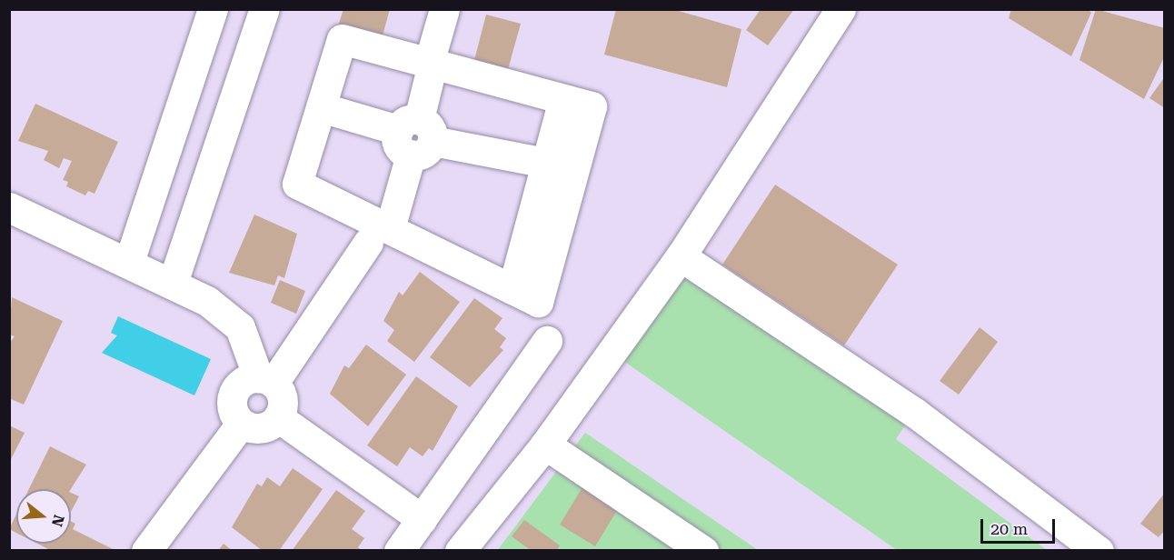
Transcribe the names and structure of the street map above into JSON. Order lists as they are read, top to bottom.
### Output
{
  "scale_bar": "20 m",
  "north": "right"
}
